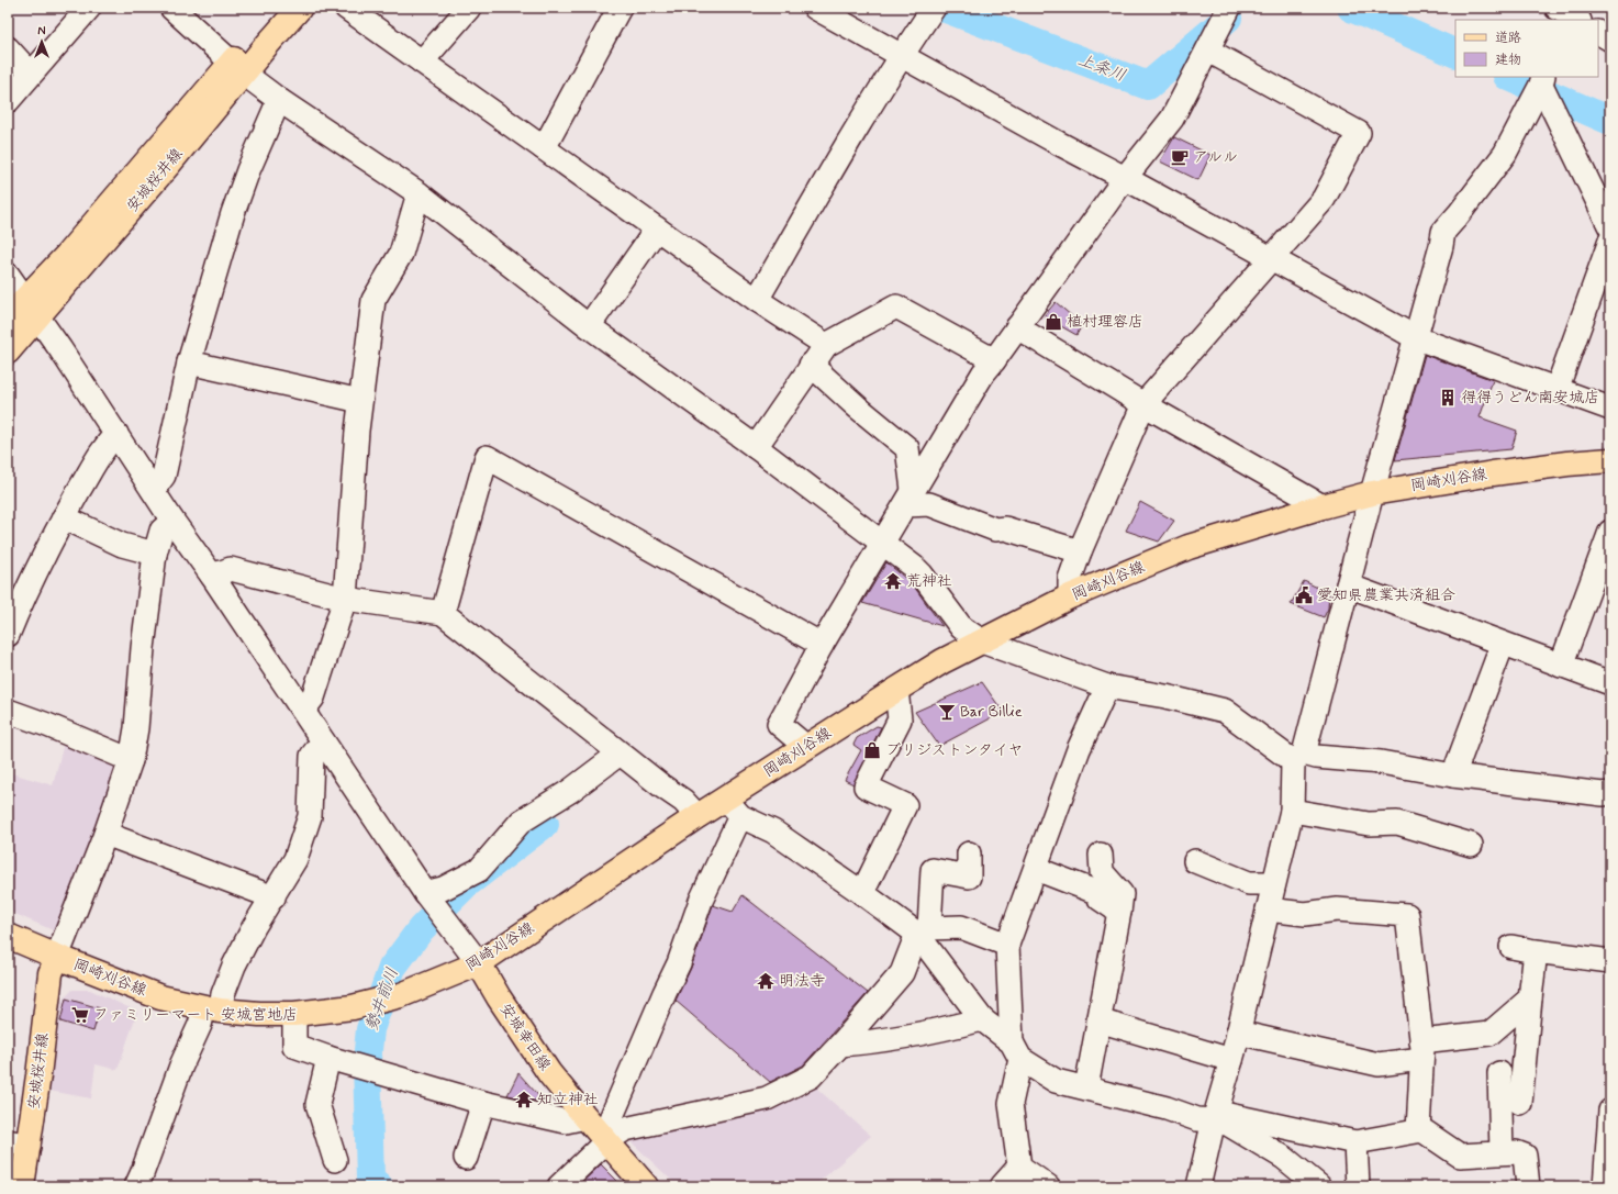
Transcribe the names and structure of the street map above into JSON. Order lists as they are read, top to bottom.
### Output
{
  "streets": {
    "main road": ["安城桜井線", "岡崎刈谷線", "安城幸田線"]
  },
  "crossings": [
    ["安城桜井線", "岡崎刈谷線"],
    ["岡崎刈谷線", "安城幸田線"]
  ],
  "water": ["上条川", "勢井前川"],
  "places": {
    "cafe": ["アルル"],
    "shop": ["植村理容店", "ブリジストンタイヤ"],
    "building": ["得得うどん南安城店"],
    "temple": ["荒神社", "明法寺", "知立神社"],
    "public building": ["愛知県農業共済組合"],
    "bar": ["Bar Billie"],
    "supermarket": ["ファミリーマート 安城宮地店"]
  },
  "legend": ["道路", "建物"],
  "north": "top"
}
